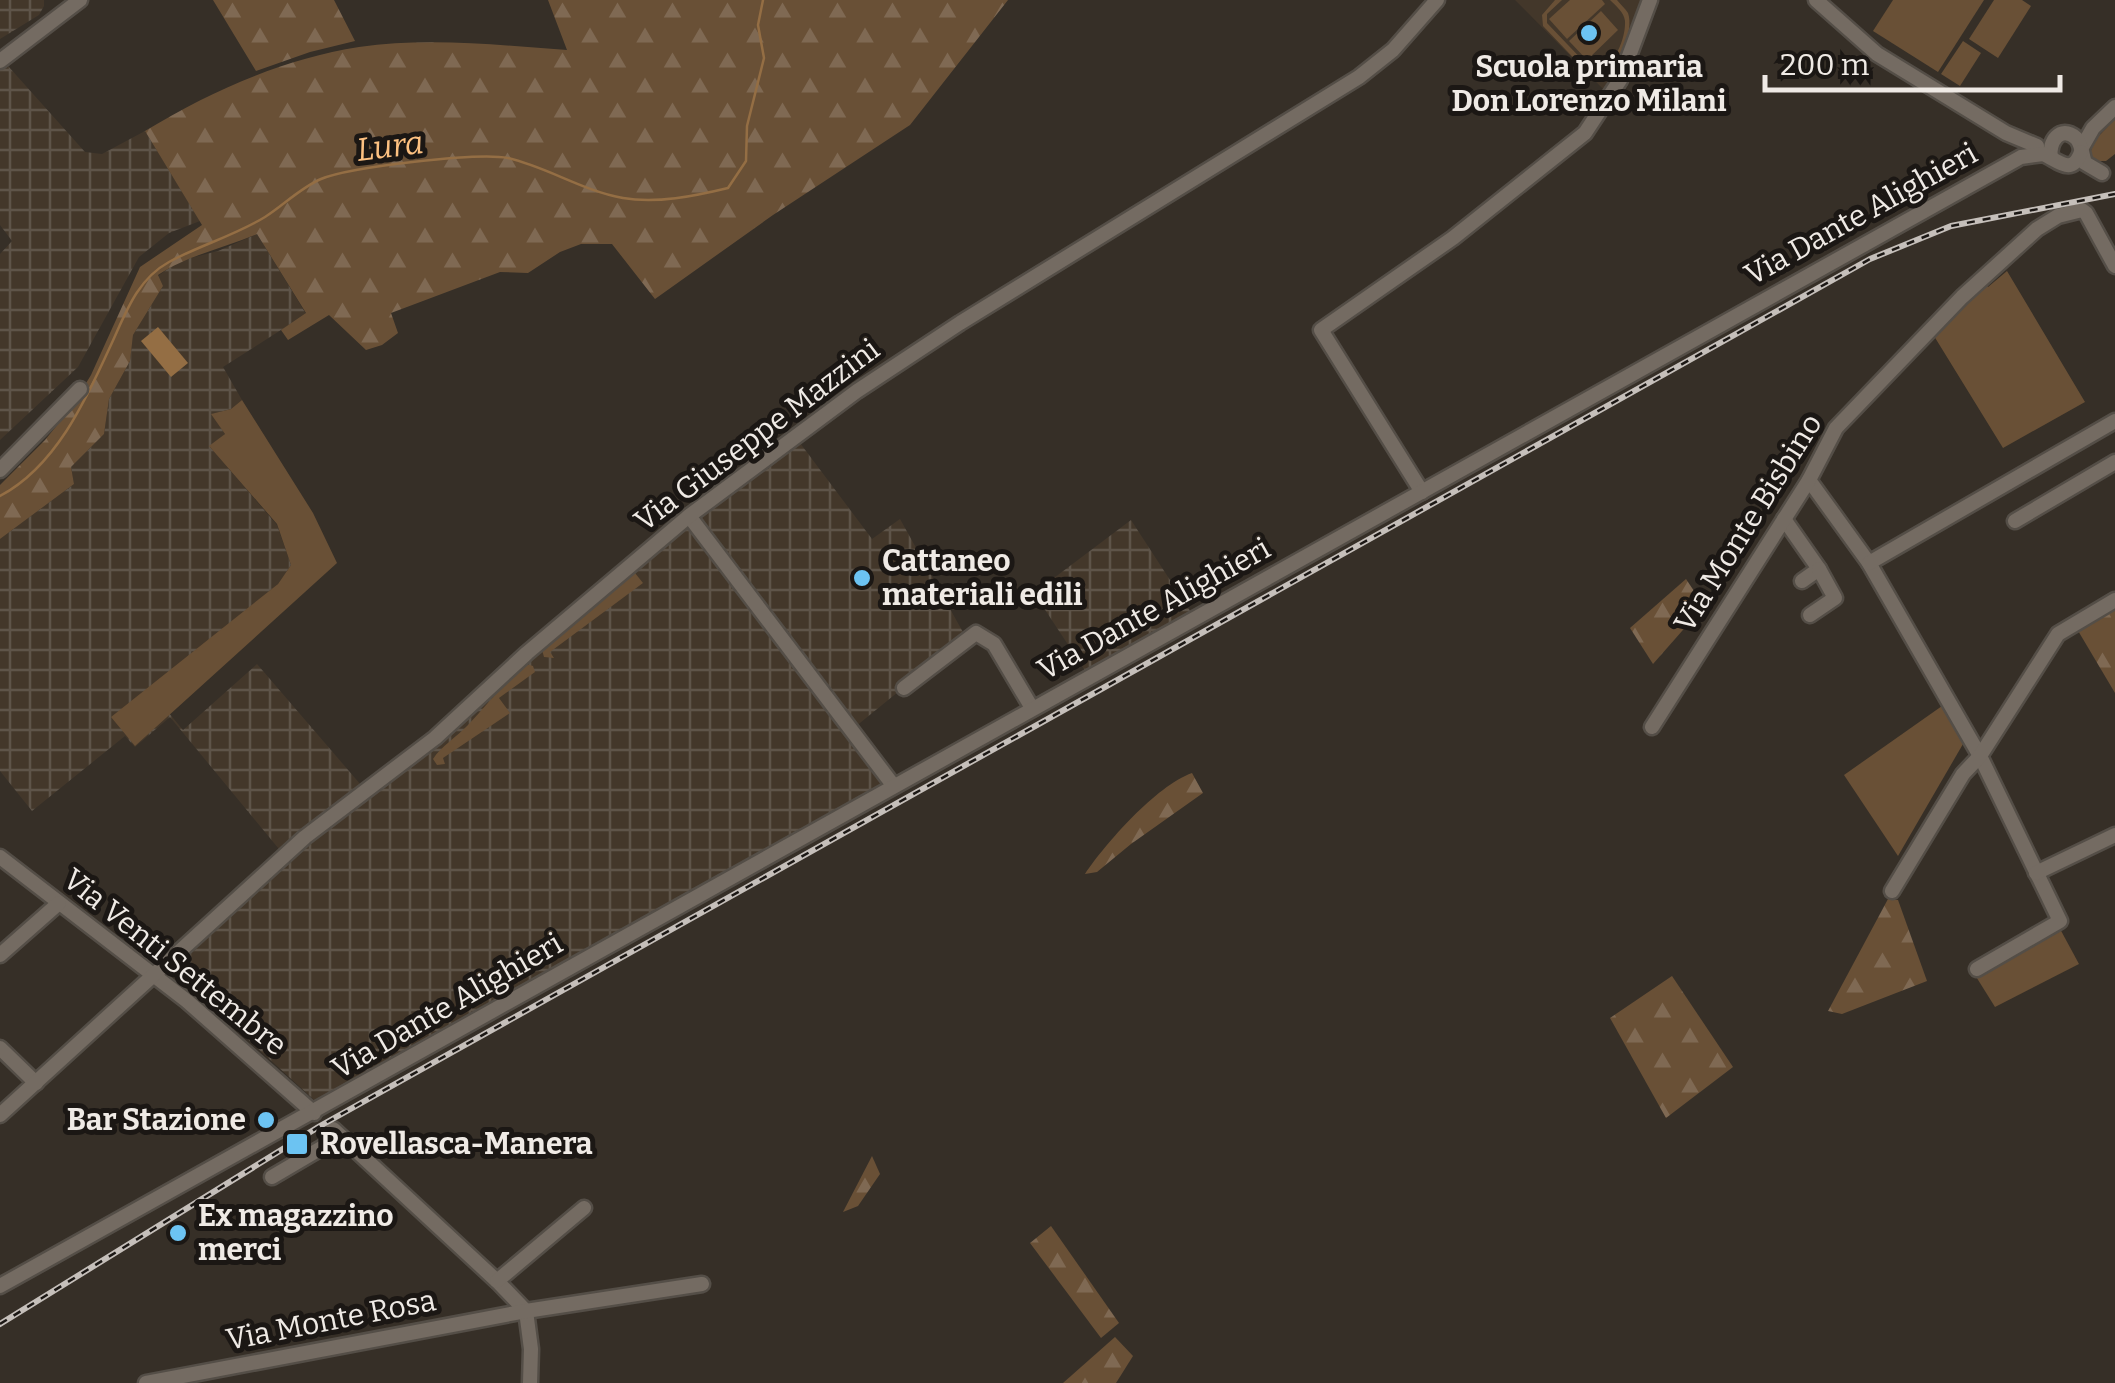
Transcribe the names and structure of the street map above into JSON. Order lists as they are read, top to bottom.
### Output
{
  "streets": {
    "street": [
      "Via Dante Alighieri",
      "Via Giuseppe Mazzini",
      "Via Monte Bisbino",
      "Via Venti Settembre",
      "Via Monte Rosa"
    ]
  },
  "crossings": [
    ["Via Dante Alighieri", "Via Venti Settembre"],
    ["Via Giuseppe Mazzini", "Via Venti Settembre"]
  ],
  "water": ["Lura"],
  "places": {
    "other": [
      "Scuola primaria Don Lorenzo Milani",
      "Cattaneo materiali edili",
      "Bar Stazione",
      "Ex magazzino merci"
    ],
    "transit": ["Rovellasca-Manera"]
  },
  "scale_bar": "200 m"
}
